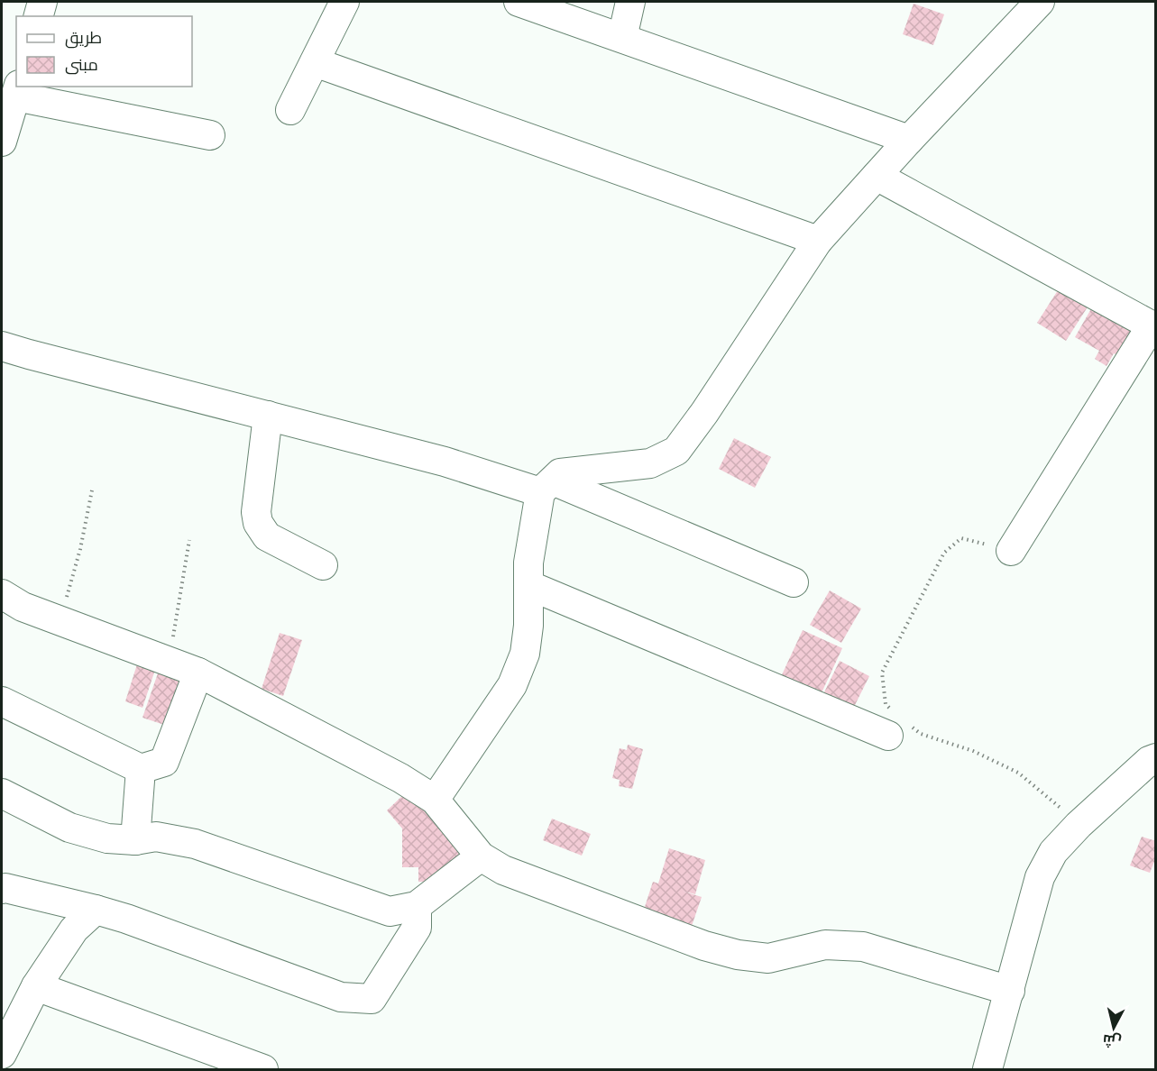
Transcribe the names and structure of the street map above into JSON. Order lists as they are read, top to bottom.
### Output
{
  "legend": ["طريق", "مبنى"],
  "north": "bottom"
}
